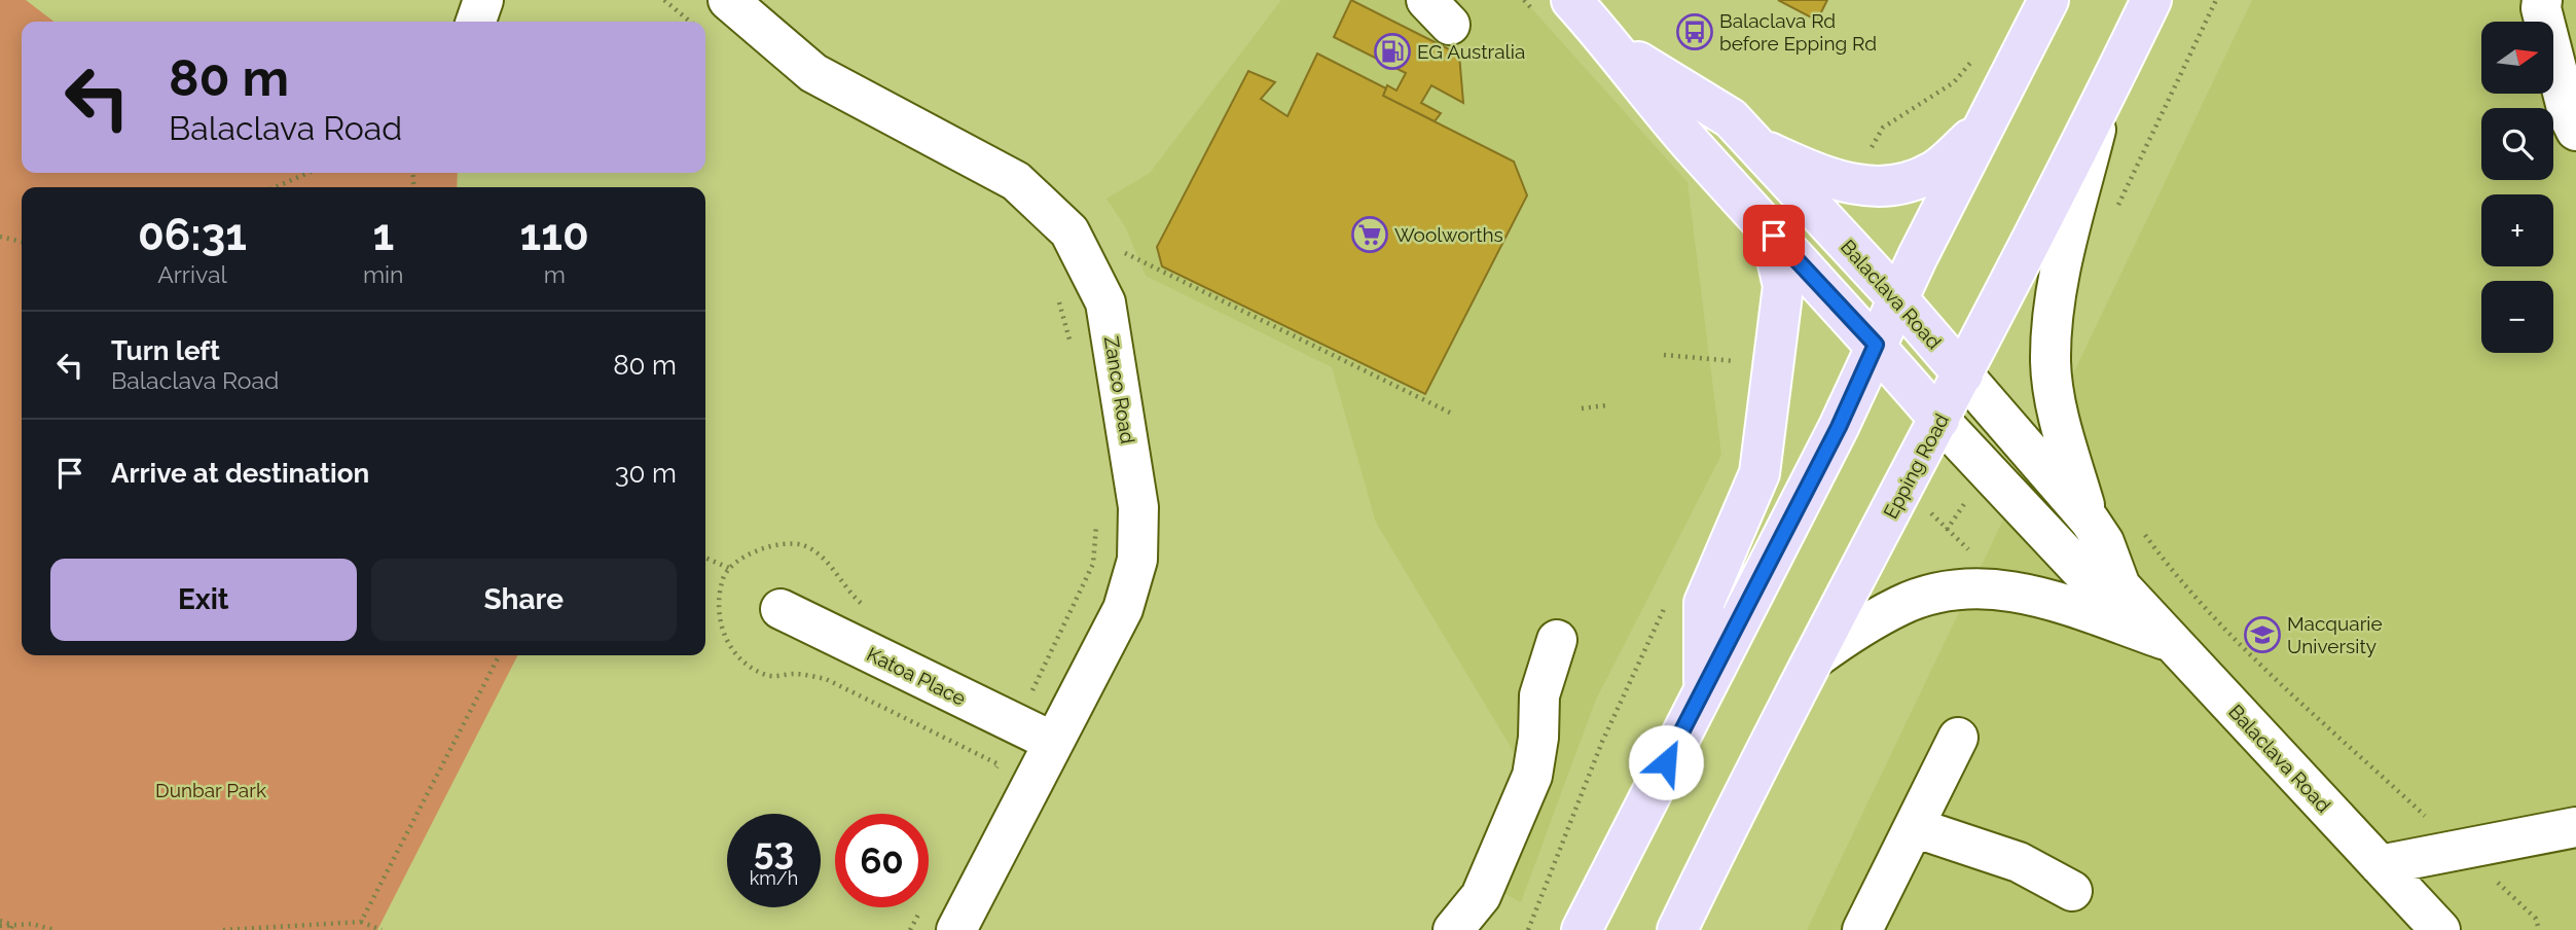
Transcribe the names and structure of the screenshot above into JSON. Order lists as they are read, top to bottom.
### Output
{
  "streets": {
    "main road": ["Balaclava Road", "Epping Road"],
    "street": ["Zanco Road", "Katoa Place"]
  },
  "crossings": [
    ["Balaclava Road", "Epping Road"],
    ["Zanco Road", "Katoa Place"]
  ],
  "parks": ["Dunbar Park"],
  "places": {
    "bus stop": ["Balaclava Rd before Epping Rd"],
    "fuel station": ["EG Australia"],
    "supermarket": ["Woolworths"],
    "school or university": ["Macquarie University"]
  },
  "north": "right",
  "page": {
    "map_buttons": ["+", "−"],
    "turn": ["80 m", "Balaclava Road"],
    "eta": [
      "06:31",
      "Arrival",
      "1",
      "min",
      "110",
      "m"
    ],
    "list": [
      {
        "name": "Turn left",
        "note": "Balaclava Road",
        "value": "80 m"
      },
      {
        "name": "Arrive at destination",
        "value": "30 m"
      }
    ],
    "buttons": ["Exit", "Share"],
    "speed": "53 km/h",
    "limit": "60"
  }
}
